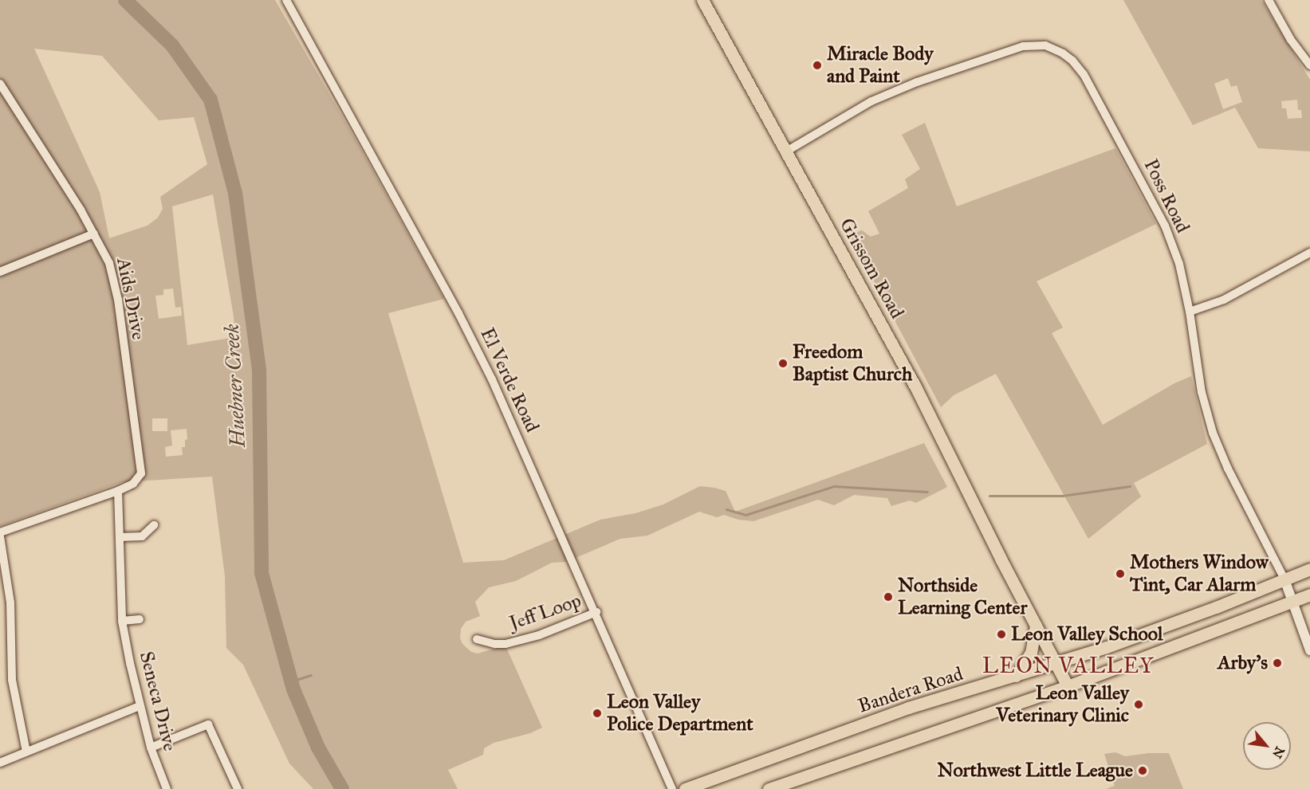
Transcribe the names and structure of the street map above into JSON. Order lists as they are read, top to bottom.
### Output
{
  "streets": {
    "main road": ["Grissom Road", "Bandera Road"],
    "street": [
      "Poss Road",
      "Aids Drive",
      "El Verde Road",
      "Jeff Loop",
      "Seneca Drive"
    ]
  },
  "crossings": [
    ["Poss Road", "Grissom Road"],
    ["Poss Road", "Bandera Road"],
    ["Grissom Road", "Bandera Road"],
    ["Aids Drive", "Seneca Drive"],
    ["El Verde Road", "Jeff Loop"]
  ],
  "districts": ["LEON VALLEY"],
  "water": ["Huebner Creek"],
  "places": [
    "Miracle Body and Paint",
    "Freedom Baptist Church",
    "Mothers Window Tint, Car Alarm",
    "Northside Learning Center",
    "Leon Valley School",
    "Arby's",
    "Leon Valley Veterinary Clinic",
    "Leon Valley Police Department",
    "Northwest Little League"
  ],
  "north": "bottom right"
}
